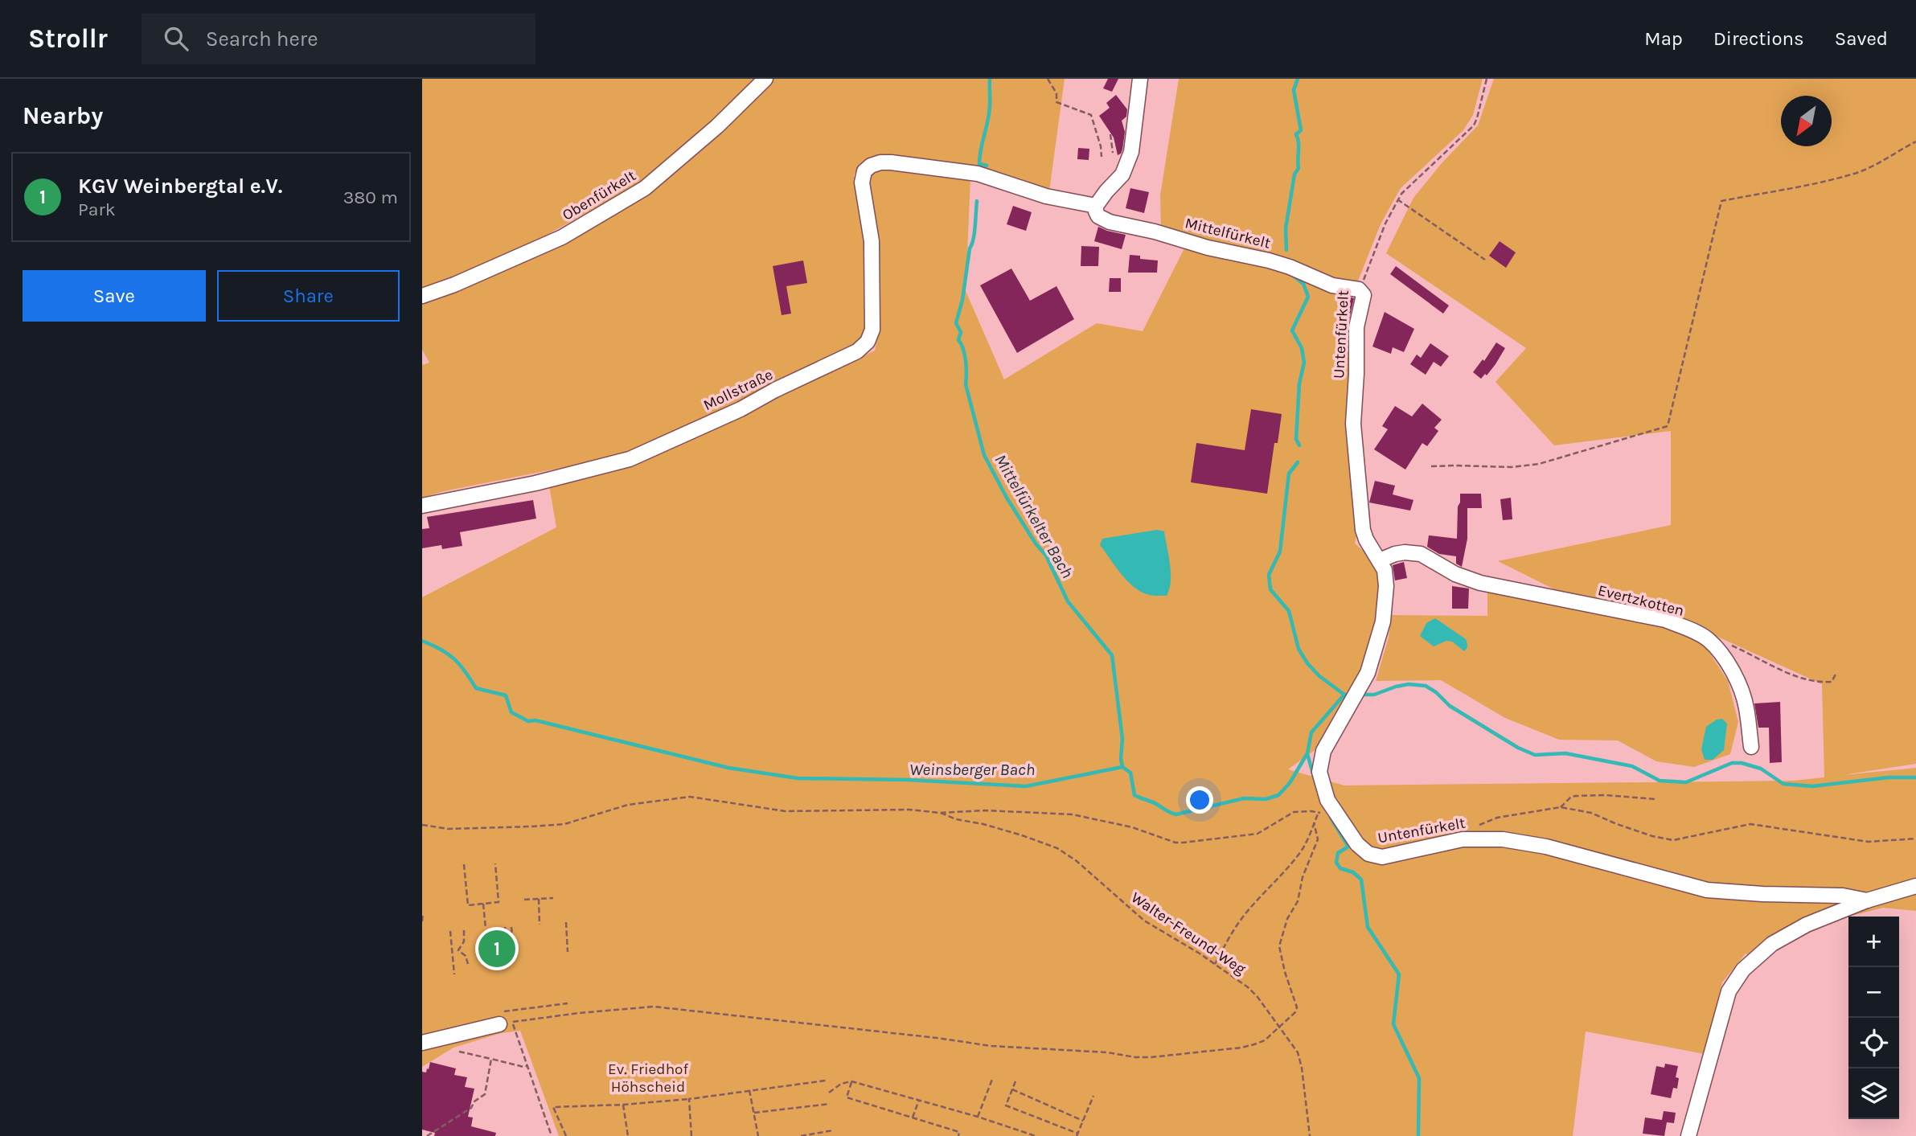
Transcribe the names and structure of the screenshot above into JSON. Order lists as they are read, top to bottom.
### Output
{
  "streets": {
    "street": [
      "Obenfürkelt",
      "Mittelfürkelt",
      "Untenfürkelt",
      "Mollstraße",
      "Evertzkotten"
    ],
    "path": ["Walter-Freund-Weg"]
  },
  "crossings": [
    ["Mittelfürkelt", "Untenfürkelt"],
    ["Mittelfürkelt", "Mollstraße"],
    ["Untenfürkelt", "Evertzkotten"]
  ],
  "water": ["Mittelfürkelter Bach", "Weinsberger Bach"],
  "parks": ["Ev. Friedhof Höhscheid"],
  "north": "bottom left",
  "page": {
    "header": "Strollr",
    "search": "Search here",
    "nav": ["Map", "Directions", "Saved"],
    "heading": "Nearby",
    "list": [
      {
        "mark": "1",
        "name": "KGV Weinbergtal e.V.",
        "note": "Park",
        "value": "380 m"
      }
    ],
    "buttons": ["Save", "Share"],
    "map_buttons": ["+", "−"],
    "pins": "1"
  }
}
